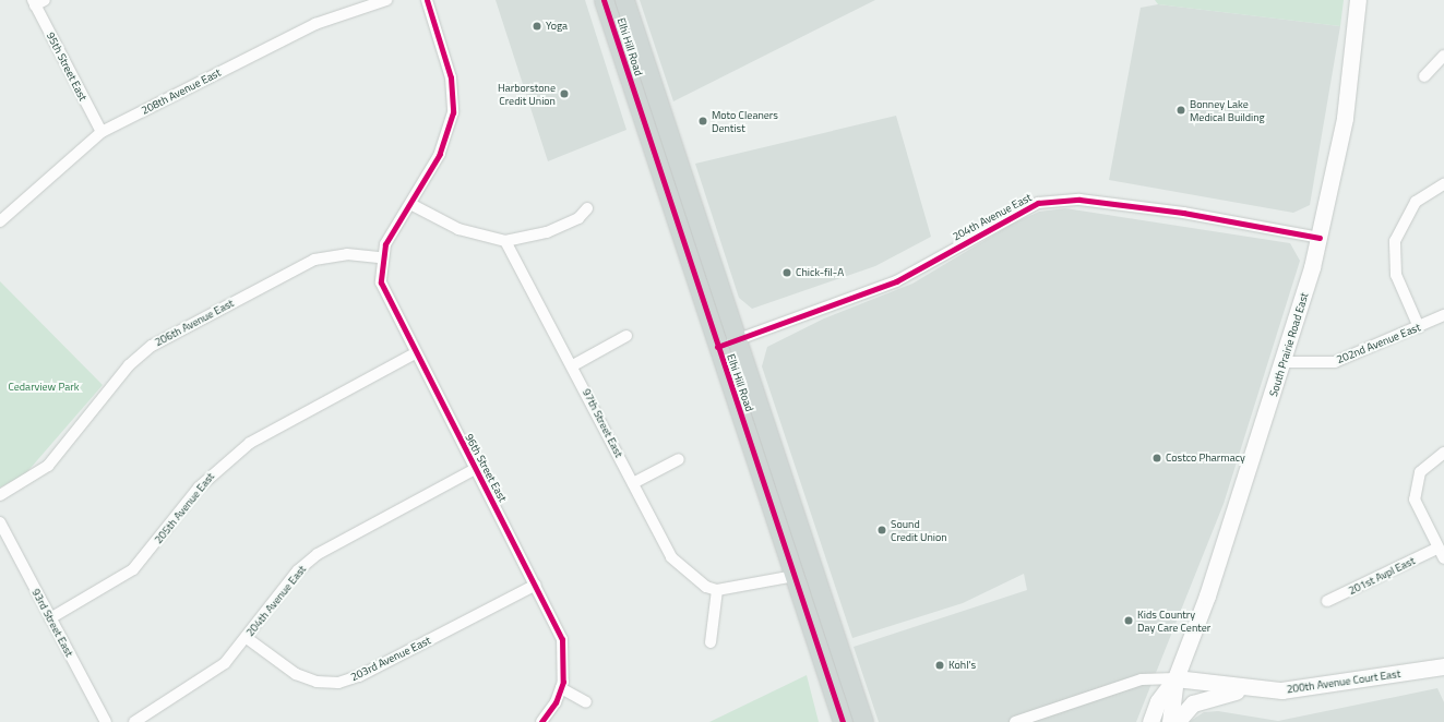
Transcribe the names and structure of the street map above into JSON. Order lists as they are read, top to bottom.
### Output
{
  "streets": {
    "main road": ["Elhi Hill Road", "South Prairie Road East", "200th Avenue Court East"],
    "street": [
      "95th Street East",
      "208th Avenue East",
      "204th Avenue East",
      "206th Avenue East",
      "202nd Avenue East",
      "97th Street East",
      "96th Street East",
      "205th Avenue East",
      "201st Avpl East",
      "93rd Street East",
      "203rd Avenue East"
    ]
  },
  "crossings": [
    ["Elhi Hill Road", "204th Avenue East"],
    ["95th Street East", "208th Avenue East"],
    ["204th Avenue East", "South Prairie Road East"],
    ["204th Avenue East", "96th Street East"],
    ["204th Avenue East", "203rd Avenue East"],
    ["206th Avenue East", "96th Street East"],
    ["202nd Avenue East", "South Prairie Road East"],
    ["South Prairie Road East", "200th Avenue Court East"],
    ["96th Street East", "205th Avenue East"],
    ["96th Street East", "203rd Avenue East"],
    ["205th Avenue East", "93rd Street East"]
  ],
  "parks": ["Cedarview Park"],
  "places": [
    "Yoga",
    "Harborstone Credit Union",
    "Bonney Lake Medical Building",
    "Moto Cleaners Dentist",
    "Chick-fil-A",
    "Costco Pharmacy",
    "Sound Credit Union",
    "Kids Country Day Care Center",
    "Kohl's"
  ]
}
